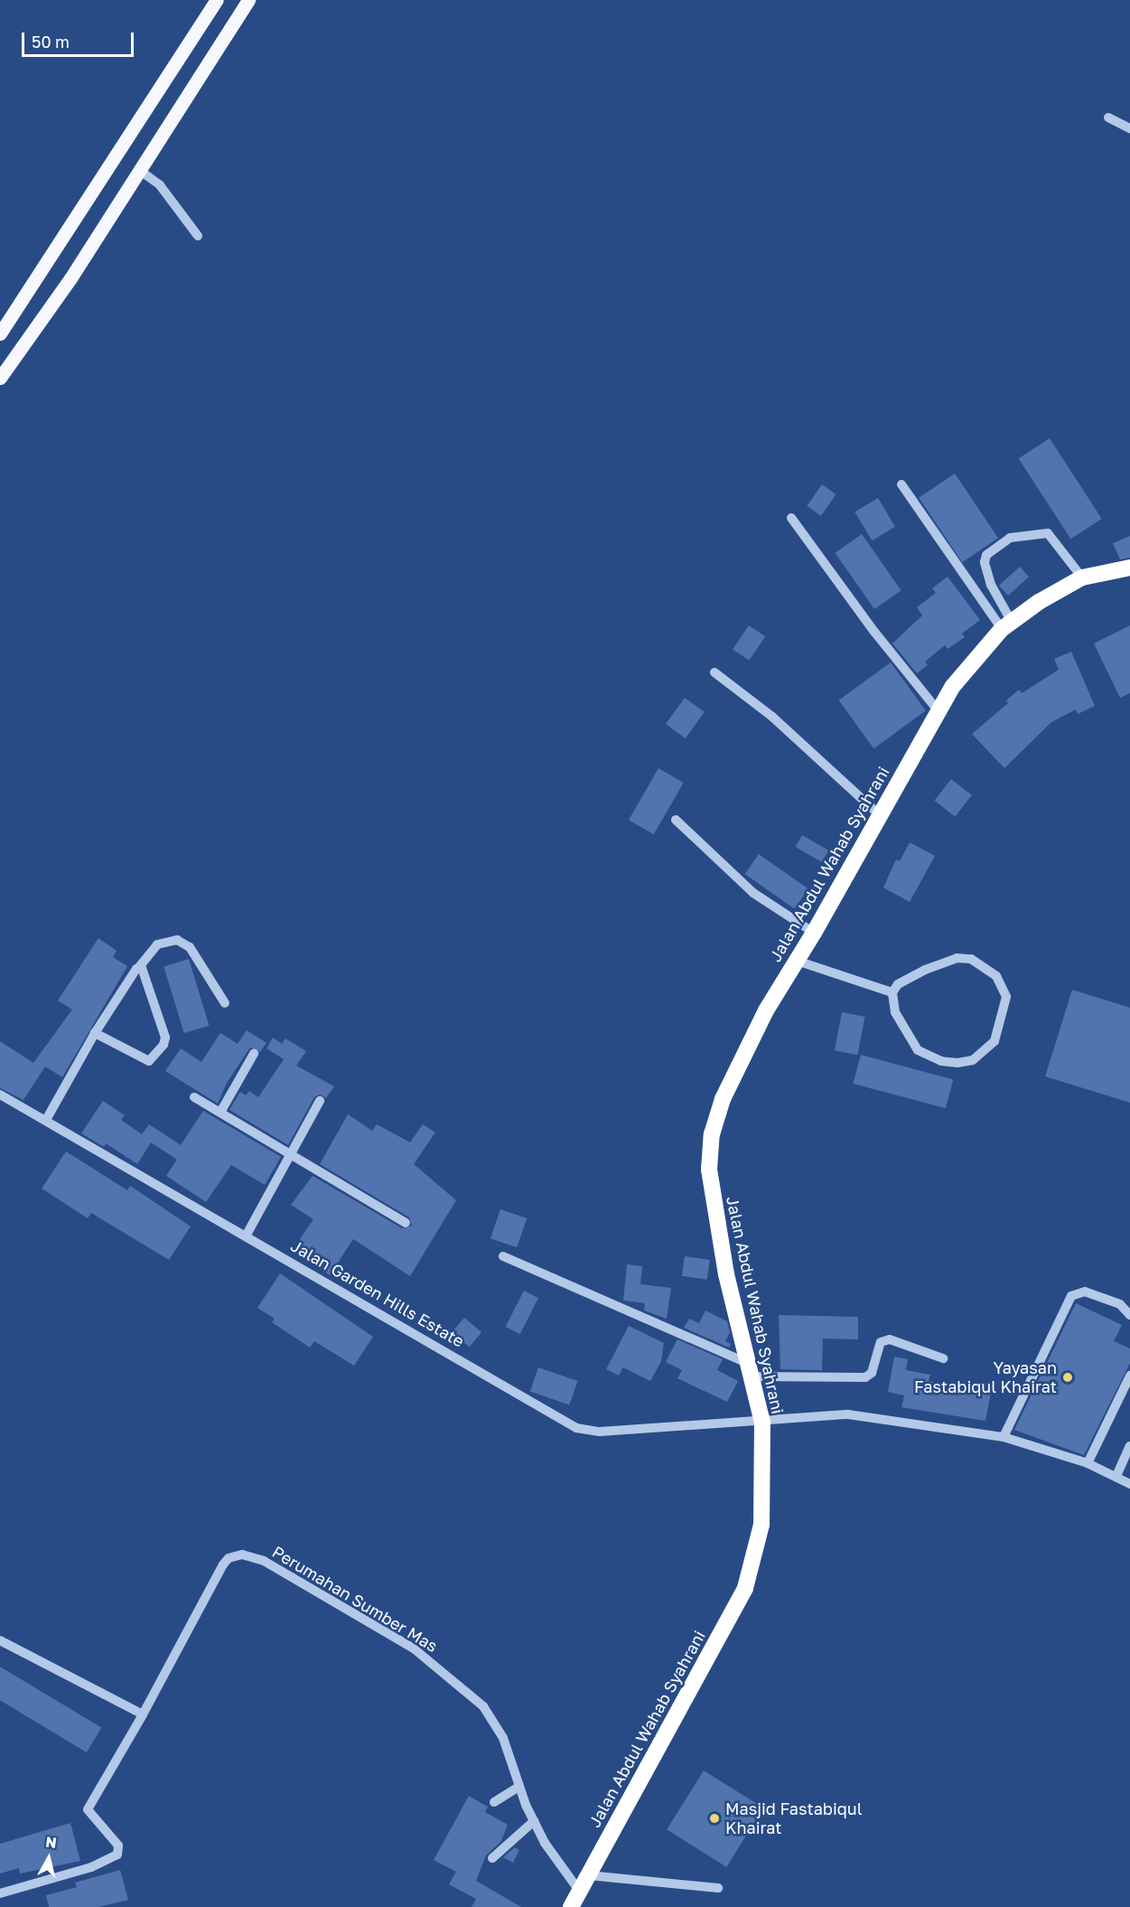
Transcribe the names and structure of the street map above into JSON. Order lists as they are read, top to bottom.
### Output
{
  "streets": {
    "highway": ["Jalan Abdul Wahab Syahrani"],
    "street": ["Jalan Garden Hills Estate", "Perumahan Sumber Mas"]
  },
  "crossings": [
    ["Jalan Abdul Wahab Syahrani", "Jalan Garden Hills Estate"],
    ["Jalan Abdul Wahab Syahrani", "Perumahan Sumber Mas"]
  ],
  "places": ["Yayasan Fastabiqul Khairat", "Masjid Fastabiqul Khairat"],
  "scale_bar": "50 m",
  "north": "top"
}
